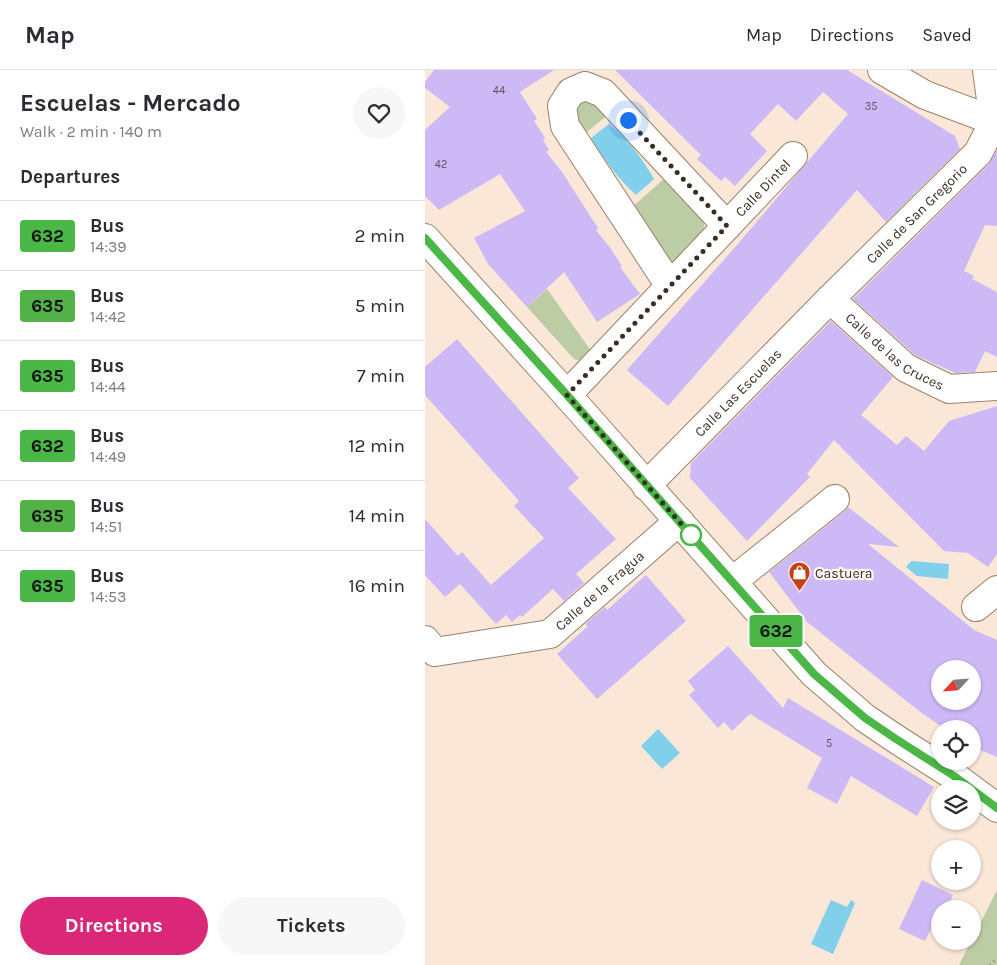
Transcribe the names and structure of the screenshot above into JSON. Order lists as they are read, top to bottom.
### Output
{
  "streets": {
    "street": [
      "Calle Dintel",
      "Calle de San Gregorio",
      "Calle de las Cruces",
      "Calle Las Escuelas",
      "Calle de la Fragua"
    ]
  },
  "crossings": [
    ["Calle de San Gregorio", "Calle de las Cruces"],
    ["Calle de San Gregorio", "Calle Las Escuelas"],
    ["Calle de las Cruces", "Calle Las Escuelas"]
  ],
  "places": {
    "shop": ["Castuera"]
  },
  "lines": ["bus line 632"],
  "house_numbers": [
    "44",
    "35",
    "42",
    "5"
  ],
  "north": "bottom left",
  "page": {
    "header": "Map",
    "nav": ["Map", "Directions", "Saved"],
    "heading": [
      ["Escuelas - Mercado", "Walk · 2 min · 140 m"],
      "Departures"
    ],
    "on_map": "632",
    "list": [
      {
        "mark": "632",
        "name": "Bus",
        "note": "14:39",
        "value": "2 min"
      },
      {
        "mark": "635",
        "name": "Bus",
        "note": "14:42",
        "value": "5 min"
      },
      {
        "mark": "635",
        "name": "Bus",
        "note": "14:44",
        "value": "7 min"
      },
      {
        "mark": "632",
        "name": "Bus",
        "note": "14:49",
        "value": "12 min"
      },
      {
        "mark": "635",
        "name": "Bus",
        "note": "14:51",
        "value": "14 min"
      },
      {
        "mark": "635",
        "name": "Bus",
        "note": "14:53",
        "value": "16 min"
      }
    ],
    "map_buttons": ["+", "−"],
    "buttons": ["Directions", "Tickets"]
  }
}
